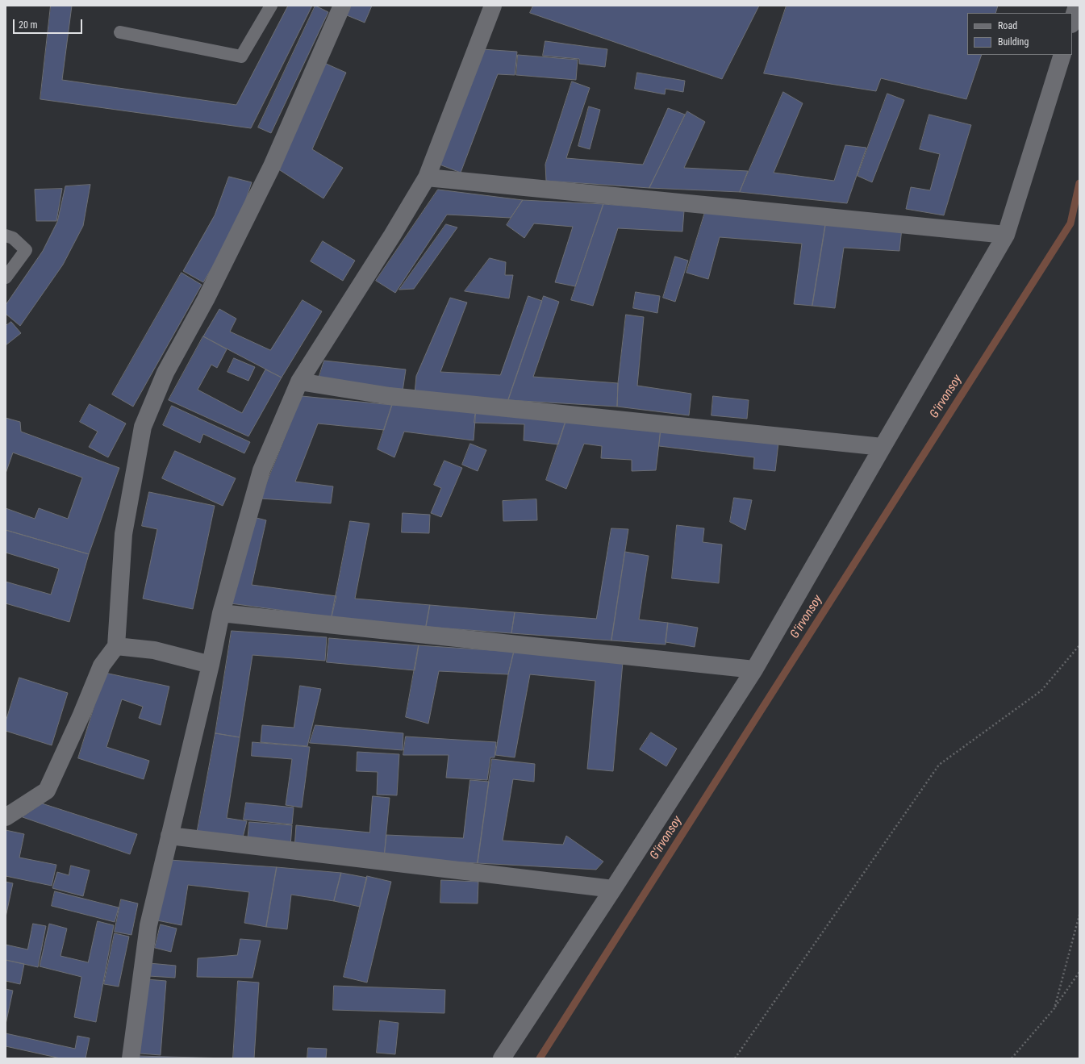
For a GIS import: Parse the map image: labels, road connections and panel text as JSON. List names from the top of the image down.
{
  "water": ["G‘irvonsoy"],
  "legend": ["Road", "Building"],
  "scale_bar": "20 m"
}
